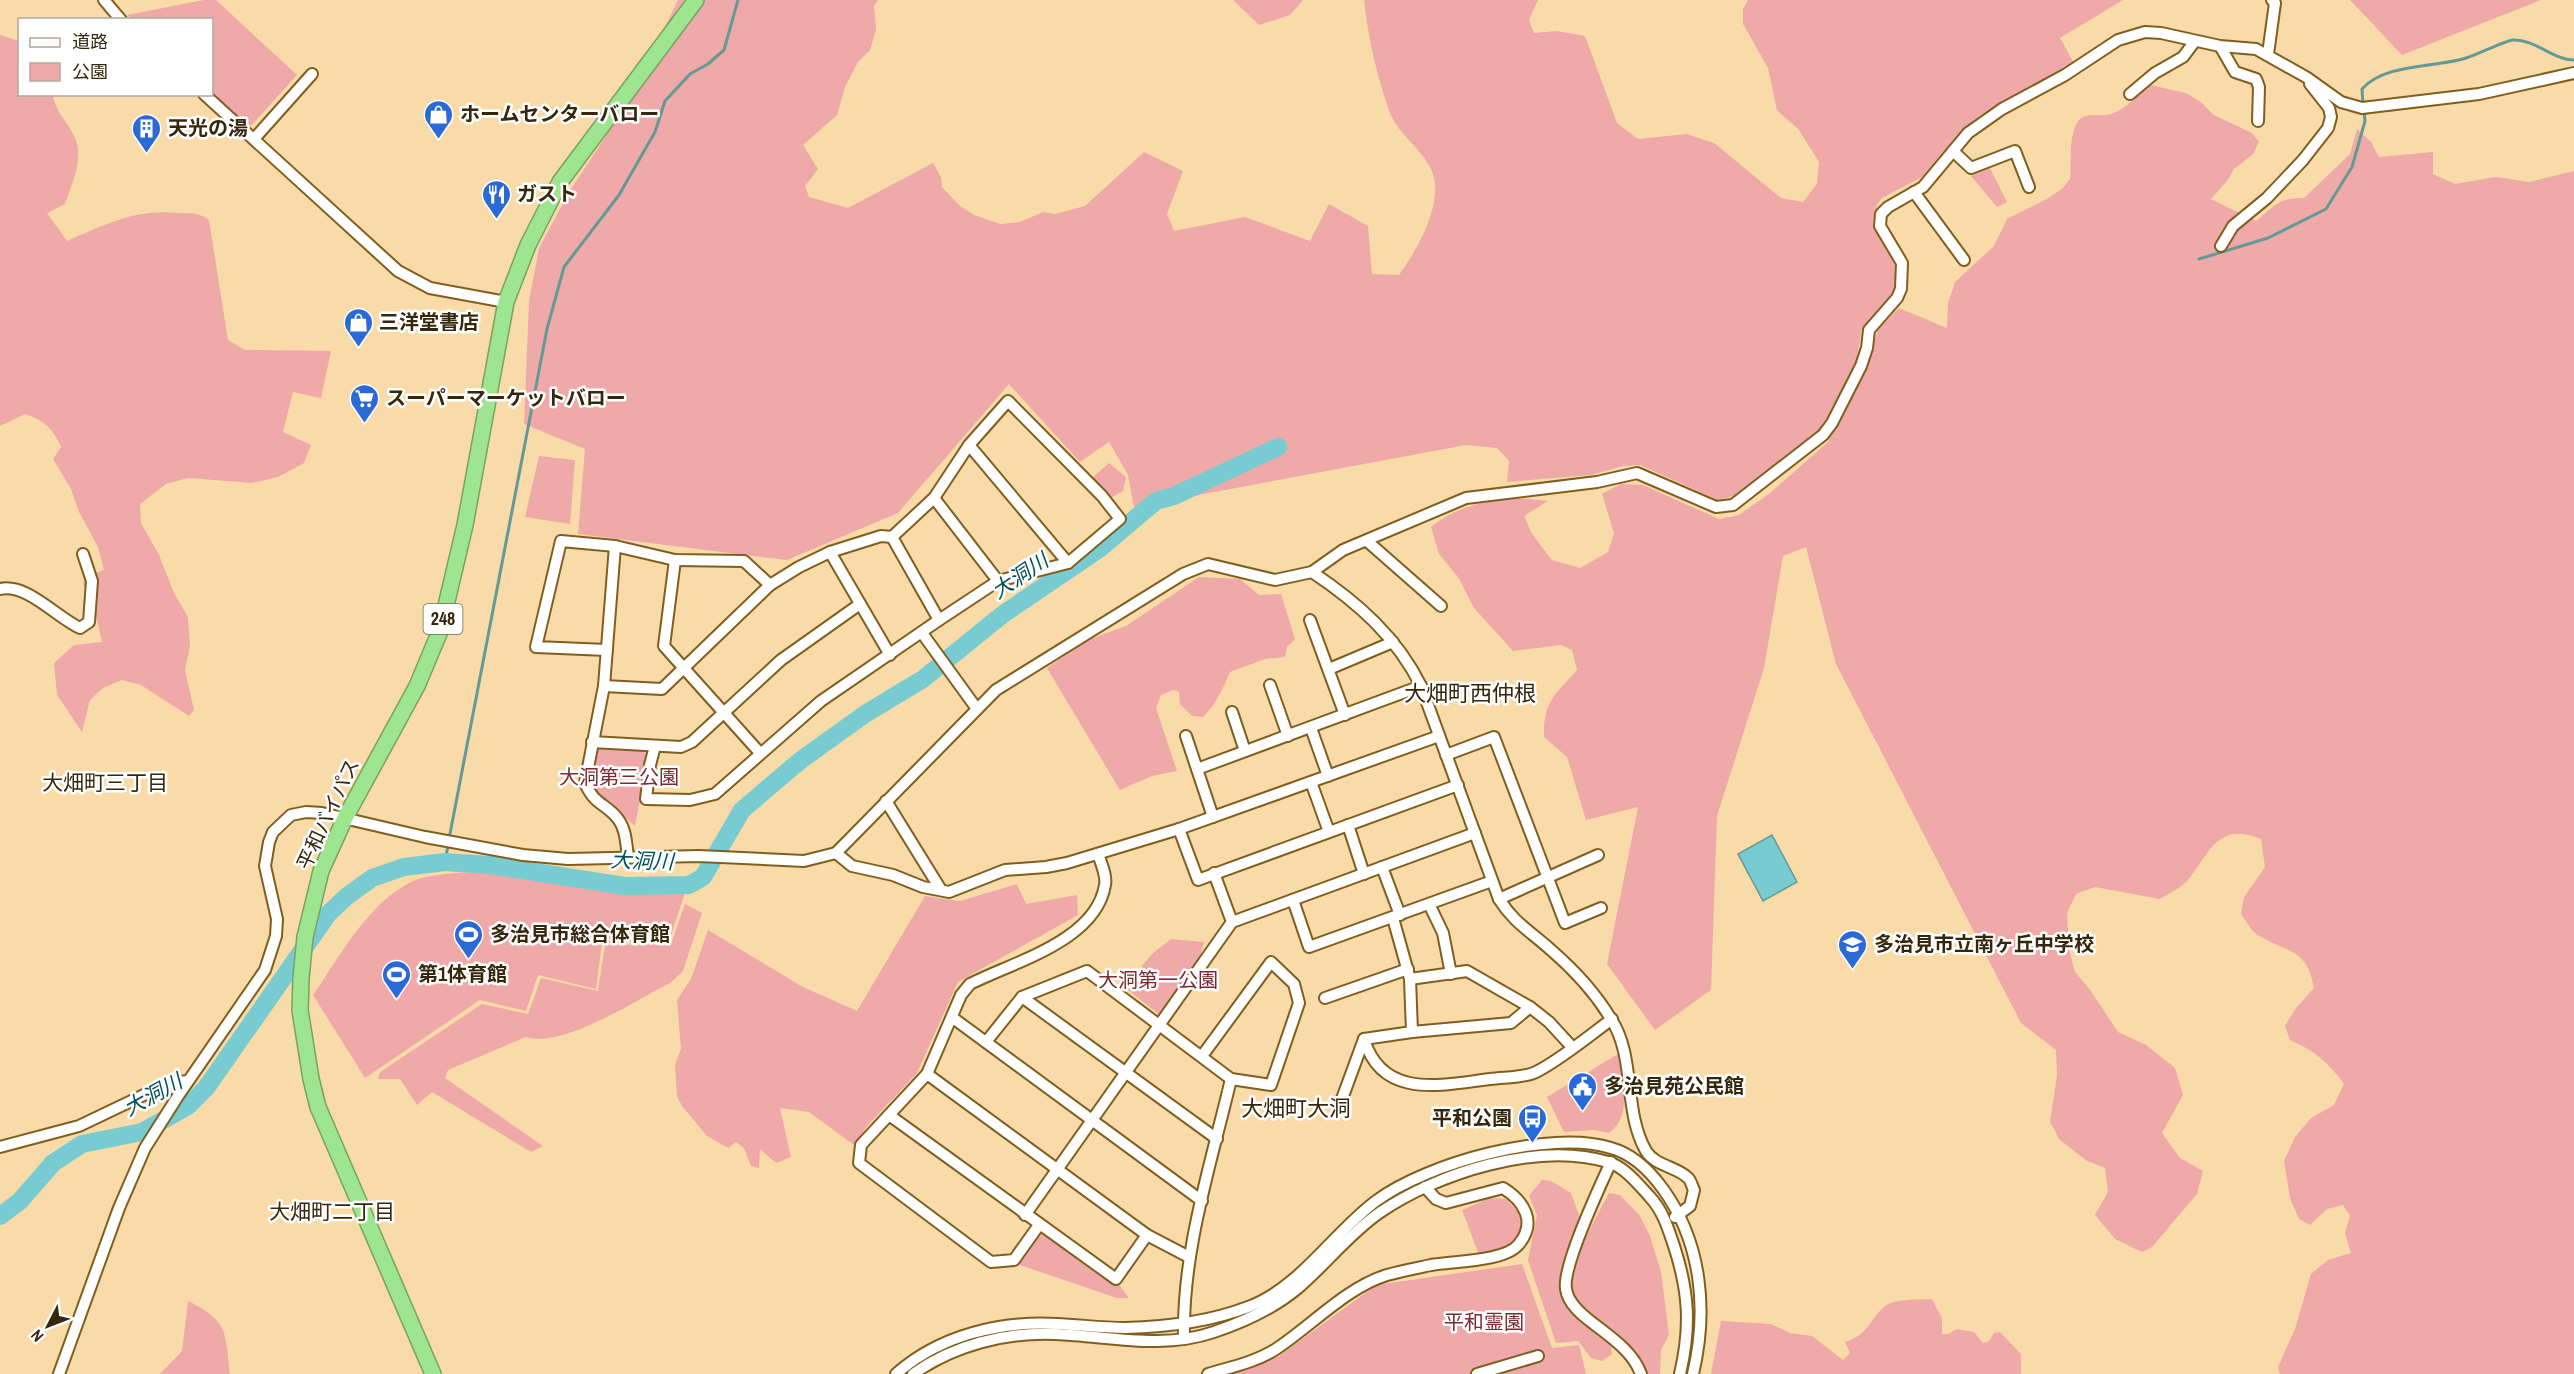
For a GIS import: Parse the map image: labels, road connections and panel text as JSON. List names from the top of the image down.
{
  "streets": {
    "highway": ["248", "平和バイパス"]
  },
  "crossings": [
    ["248", "平和バイパス"]
  ],
  "districts": [
    "大畑町西仲根",
    "大畑町三丁目",
    "大畑町大洞",
    "大畑町二丁目"
  ],
  "water": ["大洞川"],
  "parks": ["大洞第三公園", "大洞第一公園", "平和霊園"],
  "places": {
    "shop": ["ホームセンターバロー", "三洋堂書店"],
    "building": ["天光の湯"],
    "restaurant": ["ガスト"],
    "supermarket": ["スーパーマーケットバロー"],
    "sports": ["多治見市総合体育館", "第1体育館"],
    "school or university": ["多治見市立南ヶ丘中学校"],
    "public building": ["多治見苑公民館"],
    "bus stop": ["平和公園"]
  },
  "legend": ["道路", "公園"],
  "north": "bottom left"
}
